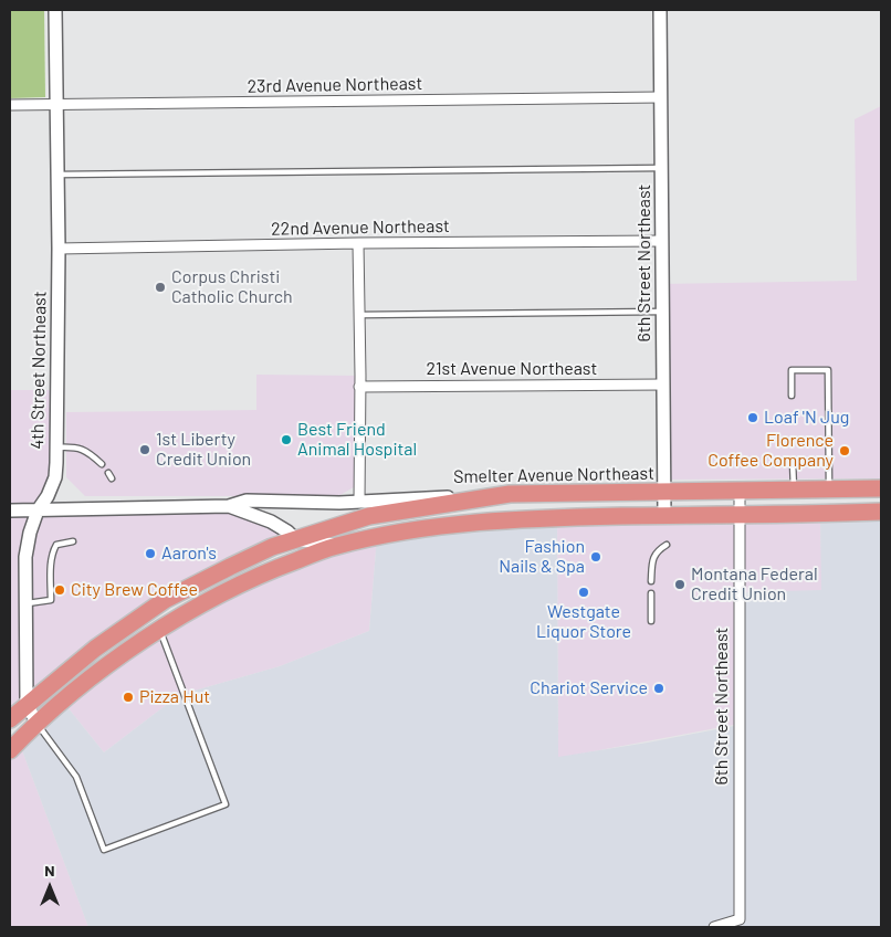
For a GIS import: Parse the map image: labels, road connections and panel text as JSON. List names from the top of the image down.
{
  "streets": {
    "highway": ["Smelter Avenue Northeast"],
    "street": [
      "23rd Avenue Northeast",
      "22nd Avenue Northeast",
      "6th Street Northeast",
      "21st Avenue Northeast",
      "4th Street Northeast"
    ]
  },
  "crossings": [
    ["23rd Avenue Northeast", "6th Street Northeast"],
    ["23rd Avenue Northeast", "4th Street Northeast"],
    ["22nd Avenue Northeast", "6th Street Northeast"],
    ["22nd Avenue Northeast", "4th Street Northeast"],
    ["6th Street Northeast", "21st Avenue Northeast"],
    ["6th Street Northeast", "Smelter Avenue Northeast"],
    ["4th Street Northeast", "Smelter Avenue Northeast"]
  ],
  "places": [
    "Corpus Christi Catholic Church",
    "Loaf 'N Jug",
    "Best Friend Animal Hospital",
    "1st Liberty Credit Union",
    "Florence Coffee Company",
    "Aaron's",
    "Fashion Nails & Spa",
    "Montana Federal Credit Union",
    "City Brew Coffee",
    "Westgate Liquor Store",
    "Chariot Service",
    "Pizza Hut"
  ],
  "north": "top"
}
